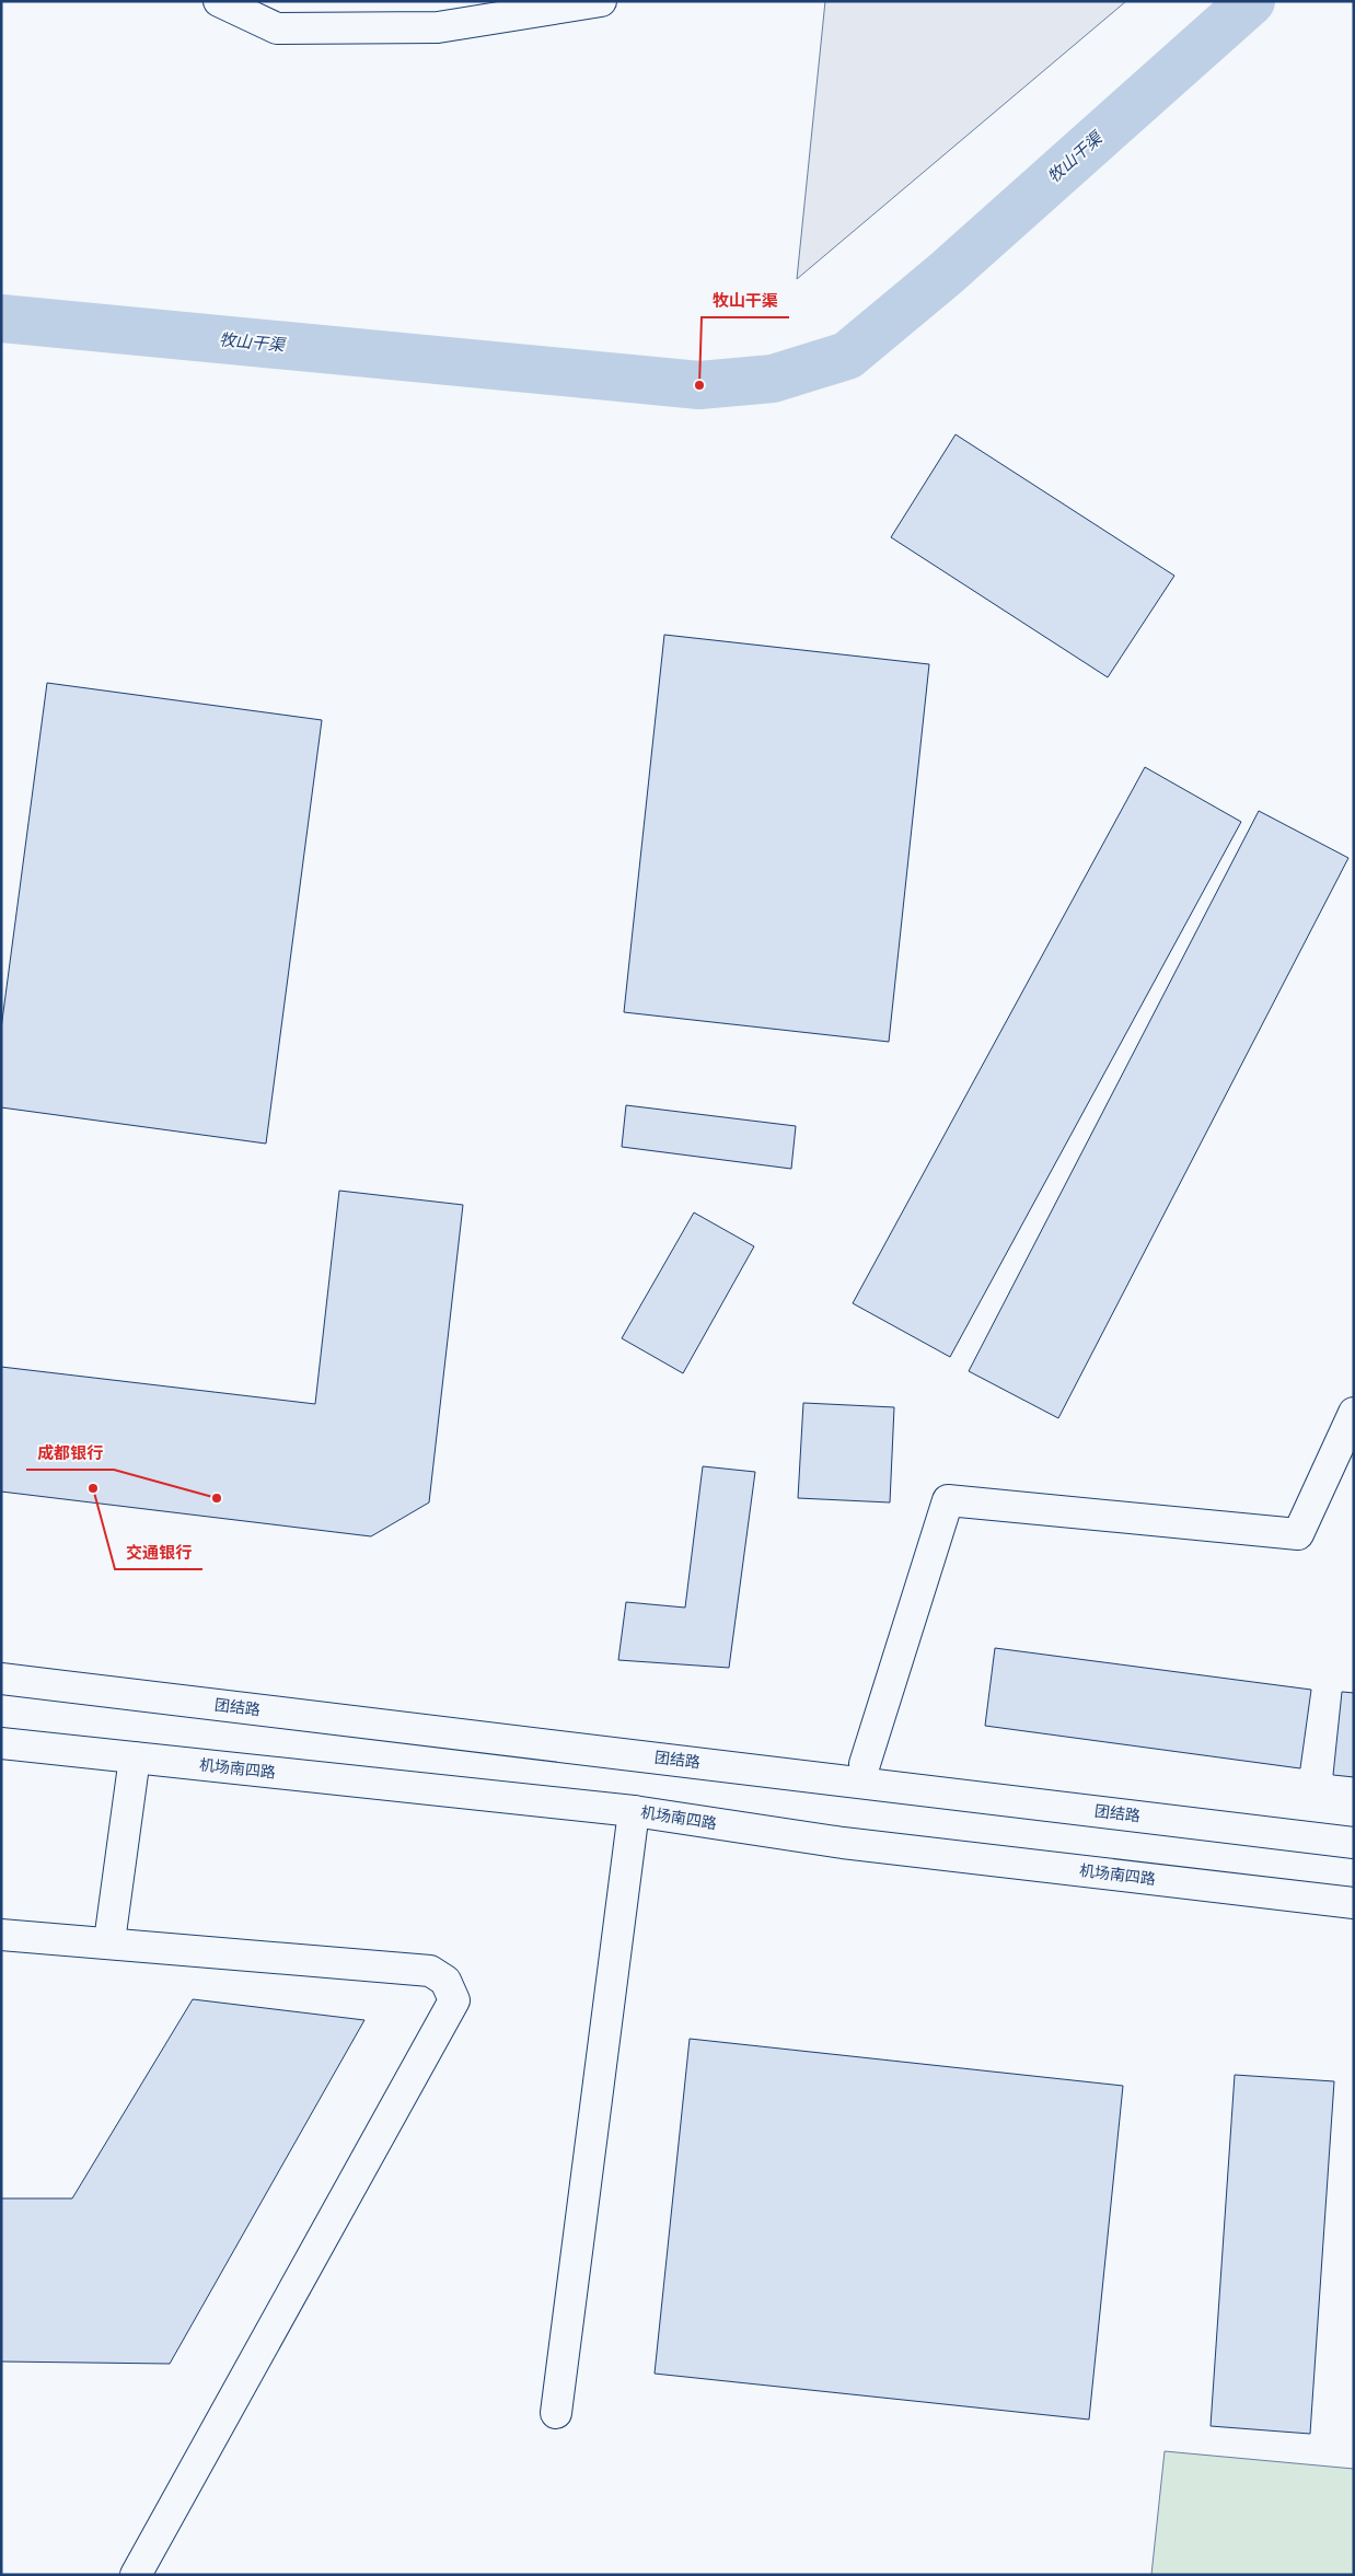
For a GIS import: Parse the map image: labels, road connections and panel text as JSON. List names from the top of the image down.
{
  "streets": {
    "main road": ["团结路", "机场南四路"]
  },
  "water": ["牧山干渠"],
  "places": ["牧山干渠", "交通银行", "成都银行"]
}
